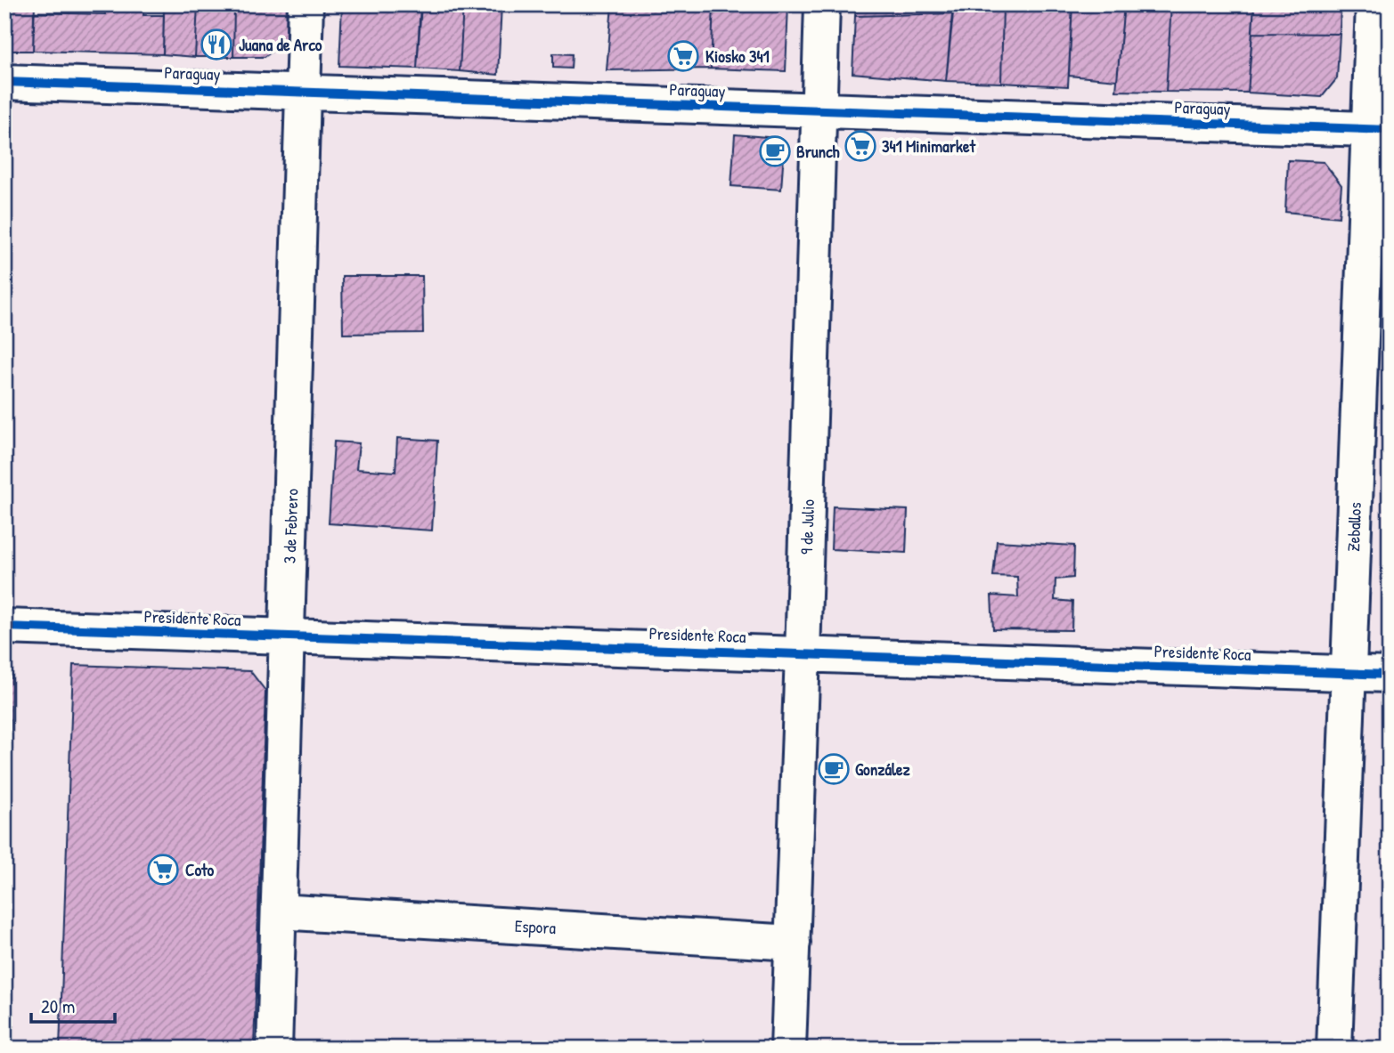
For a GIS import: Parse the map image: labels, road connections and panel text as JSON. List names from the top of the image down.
{
  "streets": {
    "street": [
      "Paraguay",
      "3 de Febrero",
      "9 de Julio",
      "Zeballos",
      "Presidente Roca",
      "Espora"
    ]
  },
  "crossings": [
    ["Paraguay", "3 de Febrero"],
    ["Paraguay", "9 de Julio"],
    ["Paraguay", "Zeballos"],
    ["3 de Febrero", "Presidente Roca"],
    ["3 de Febrero", "Espora"],
    ["9 de Julio", "Presidente Roca"],
    ["9 de Julio", "Espora"],
    ["Zeballos", "Presidente Roca"]
  ],
  "places": {
    "restaurant": ["Juana de Arco"],
    "supermarket": ["Kiosko 341", "341 Minimarket", "Coto"],
    "cafe": ["Brunch", "González"]
  },
  "scale_bar": "20 m"
}
